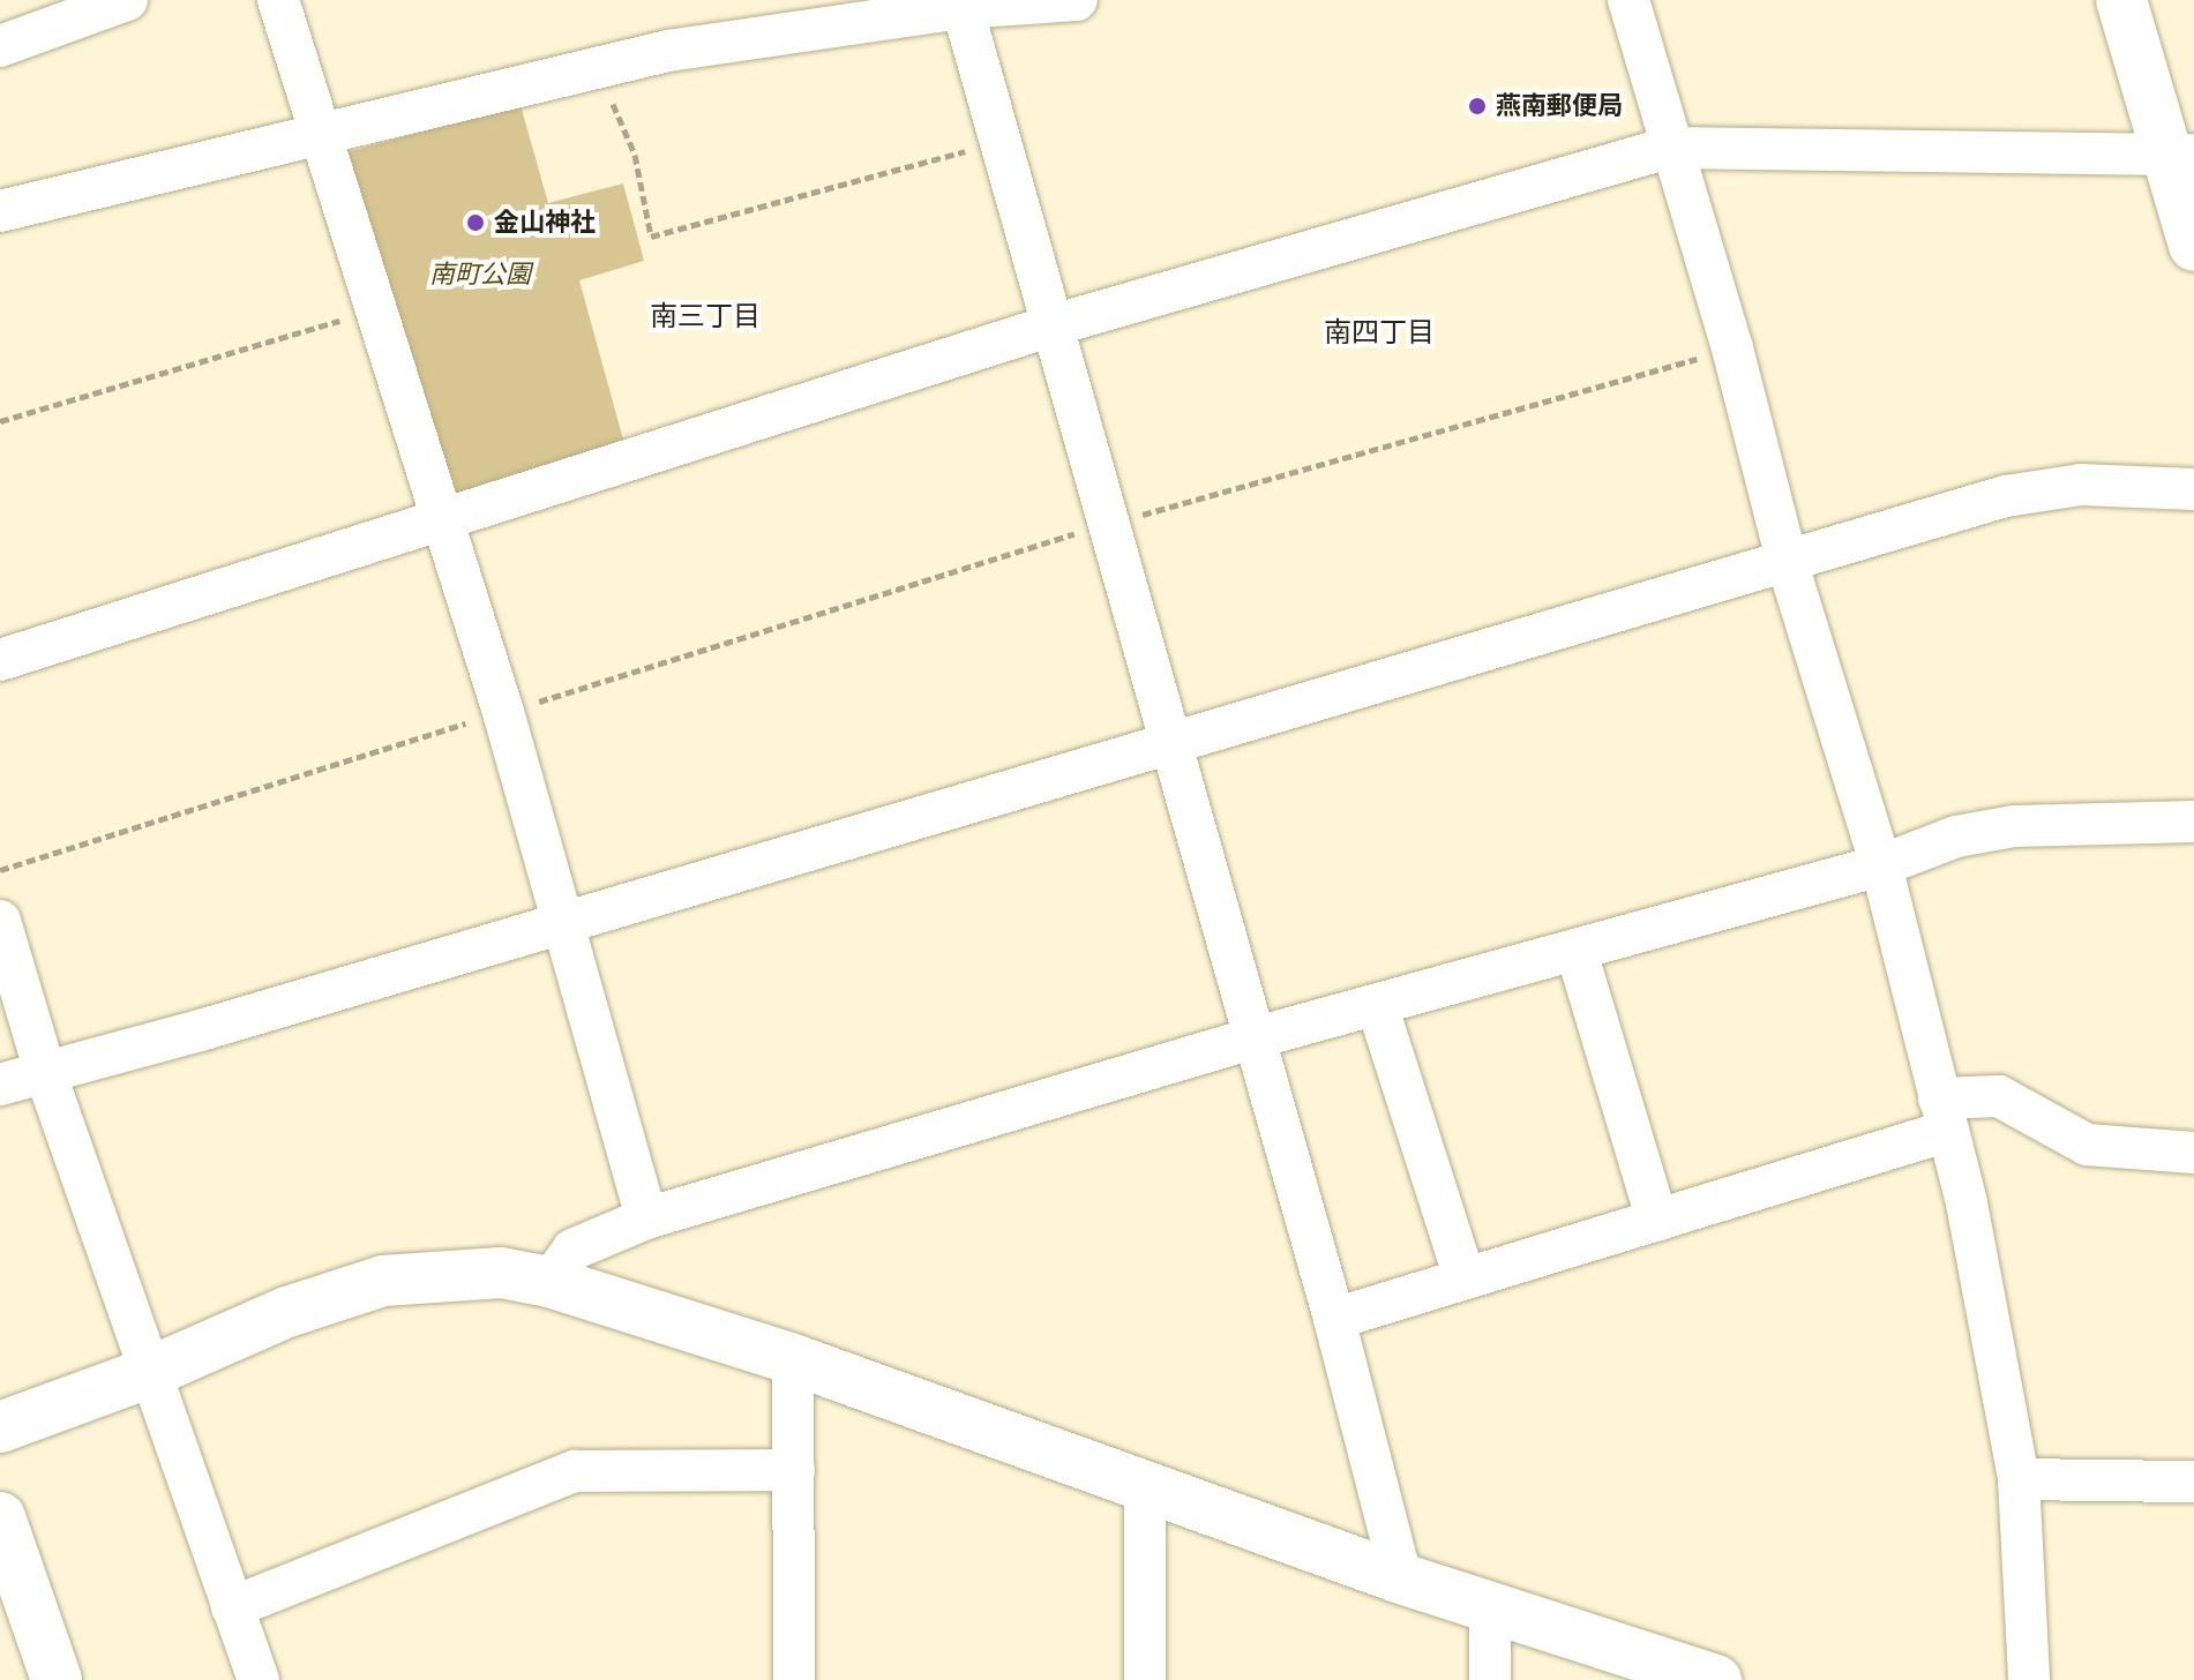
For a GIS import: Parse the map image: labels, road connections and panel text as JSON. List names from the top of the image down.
{
  "districts": ["南三丁目", "南四丁目"],
  "parks": ["南町公園"],
  "places": ["燕南郵便局", "金山神社"]
}
